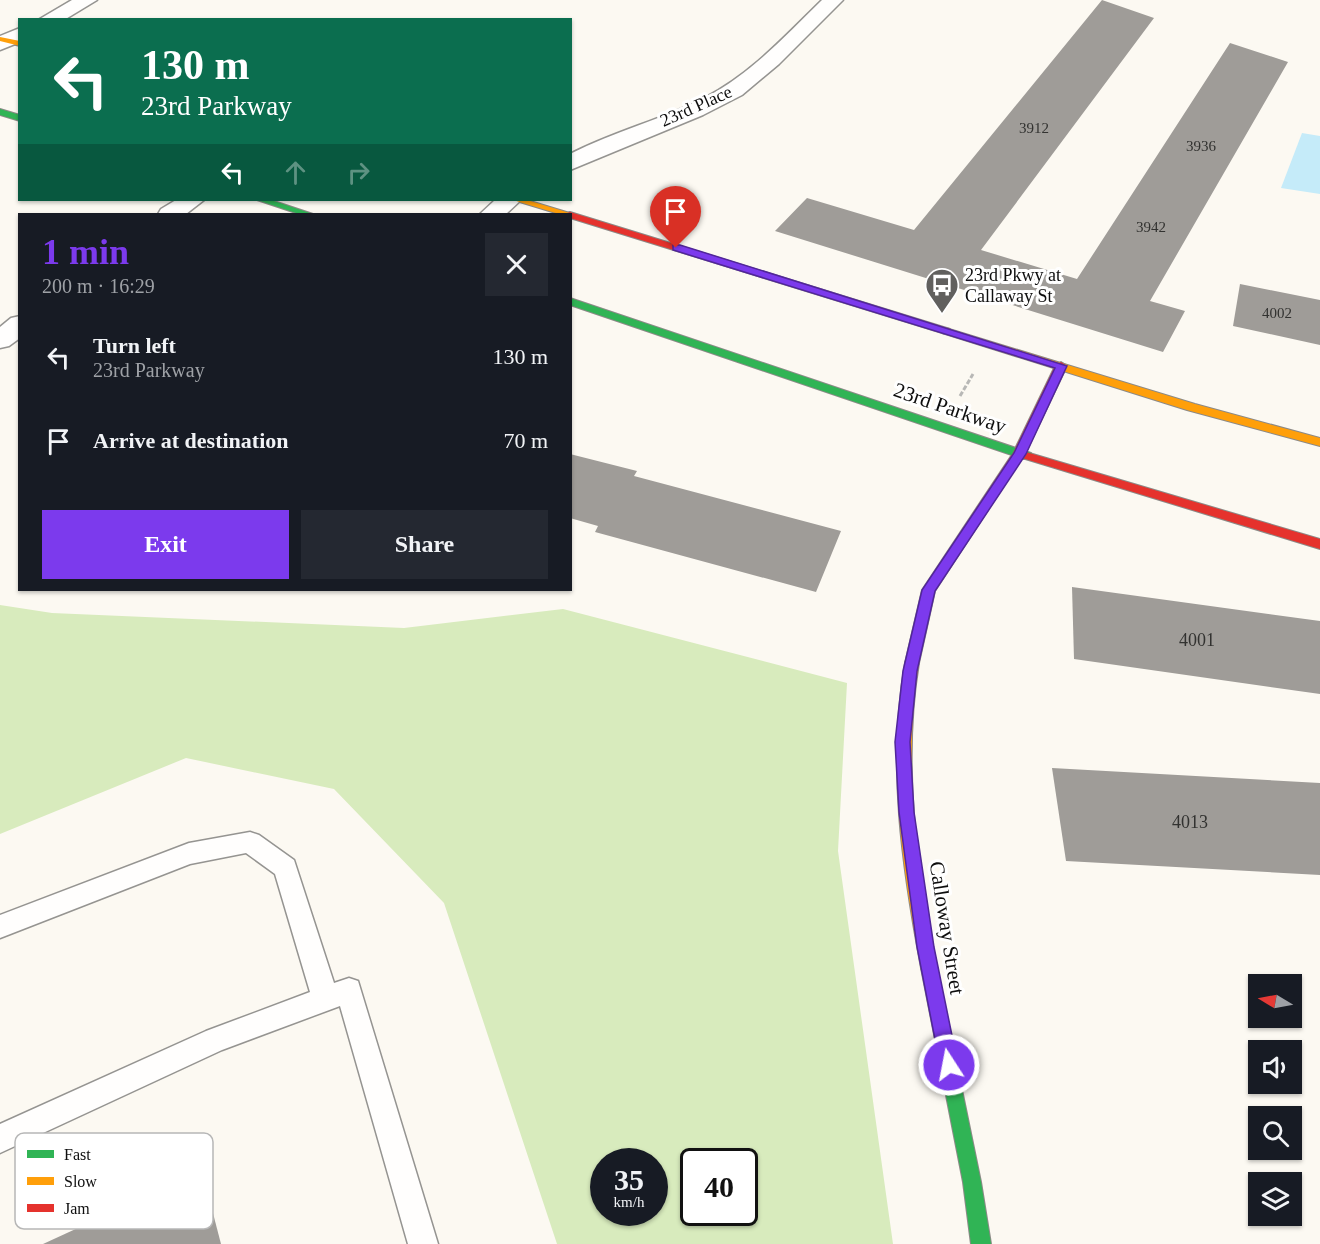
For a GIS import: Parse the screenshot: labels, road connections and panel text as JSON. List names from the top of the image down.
{
  "streets": {
    "street": ["23rd Place", "23rd Parkway", "Calloway Street"]
  },
  "crossings": [
    ["23rd Parkway", "Calloway Street"]
  ],
  "places": {
    "bus stop": ["23rd Pkwy at Callaway St"]
  },
  "house_numbers": [
    "3912",
    "3936",
    "3942",
    "4002",
    "4001",
    "4013"
  ],
  "legend": ["Fast", "Slow", "Jam"],
  "north": "left",
  "page": {
    "turn": ["130 m", "23rd Parkway"],
    "heading": ["1 min", "200 m · 16:29"],
    "list": [
      {
        "name": "Turn left",
        "note": "23rd Parkway",
        "value": "130 m"
      },
      {
        "name": "Arrive at destination",
        "value": "70 m"
      }
    ],
    "buttons": ["Exit", "Share"],
    "speed": "35 km/h",
    "limit": "40"
  }
}
